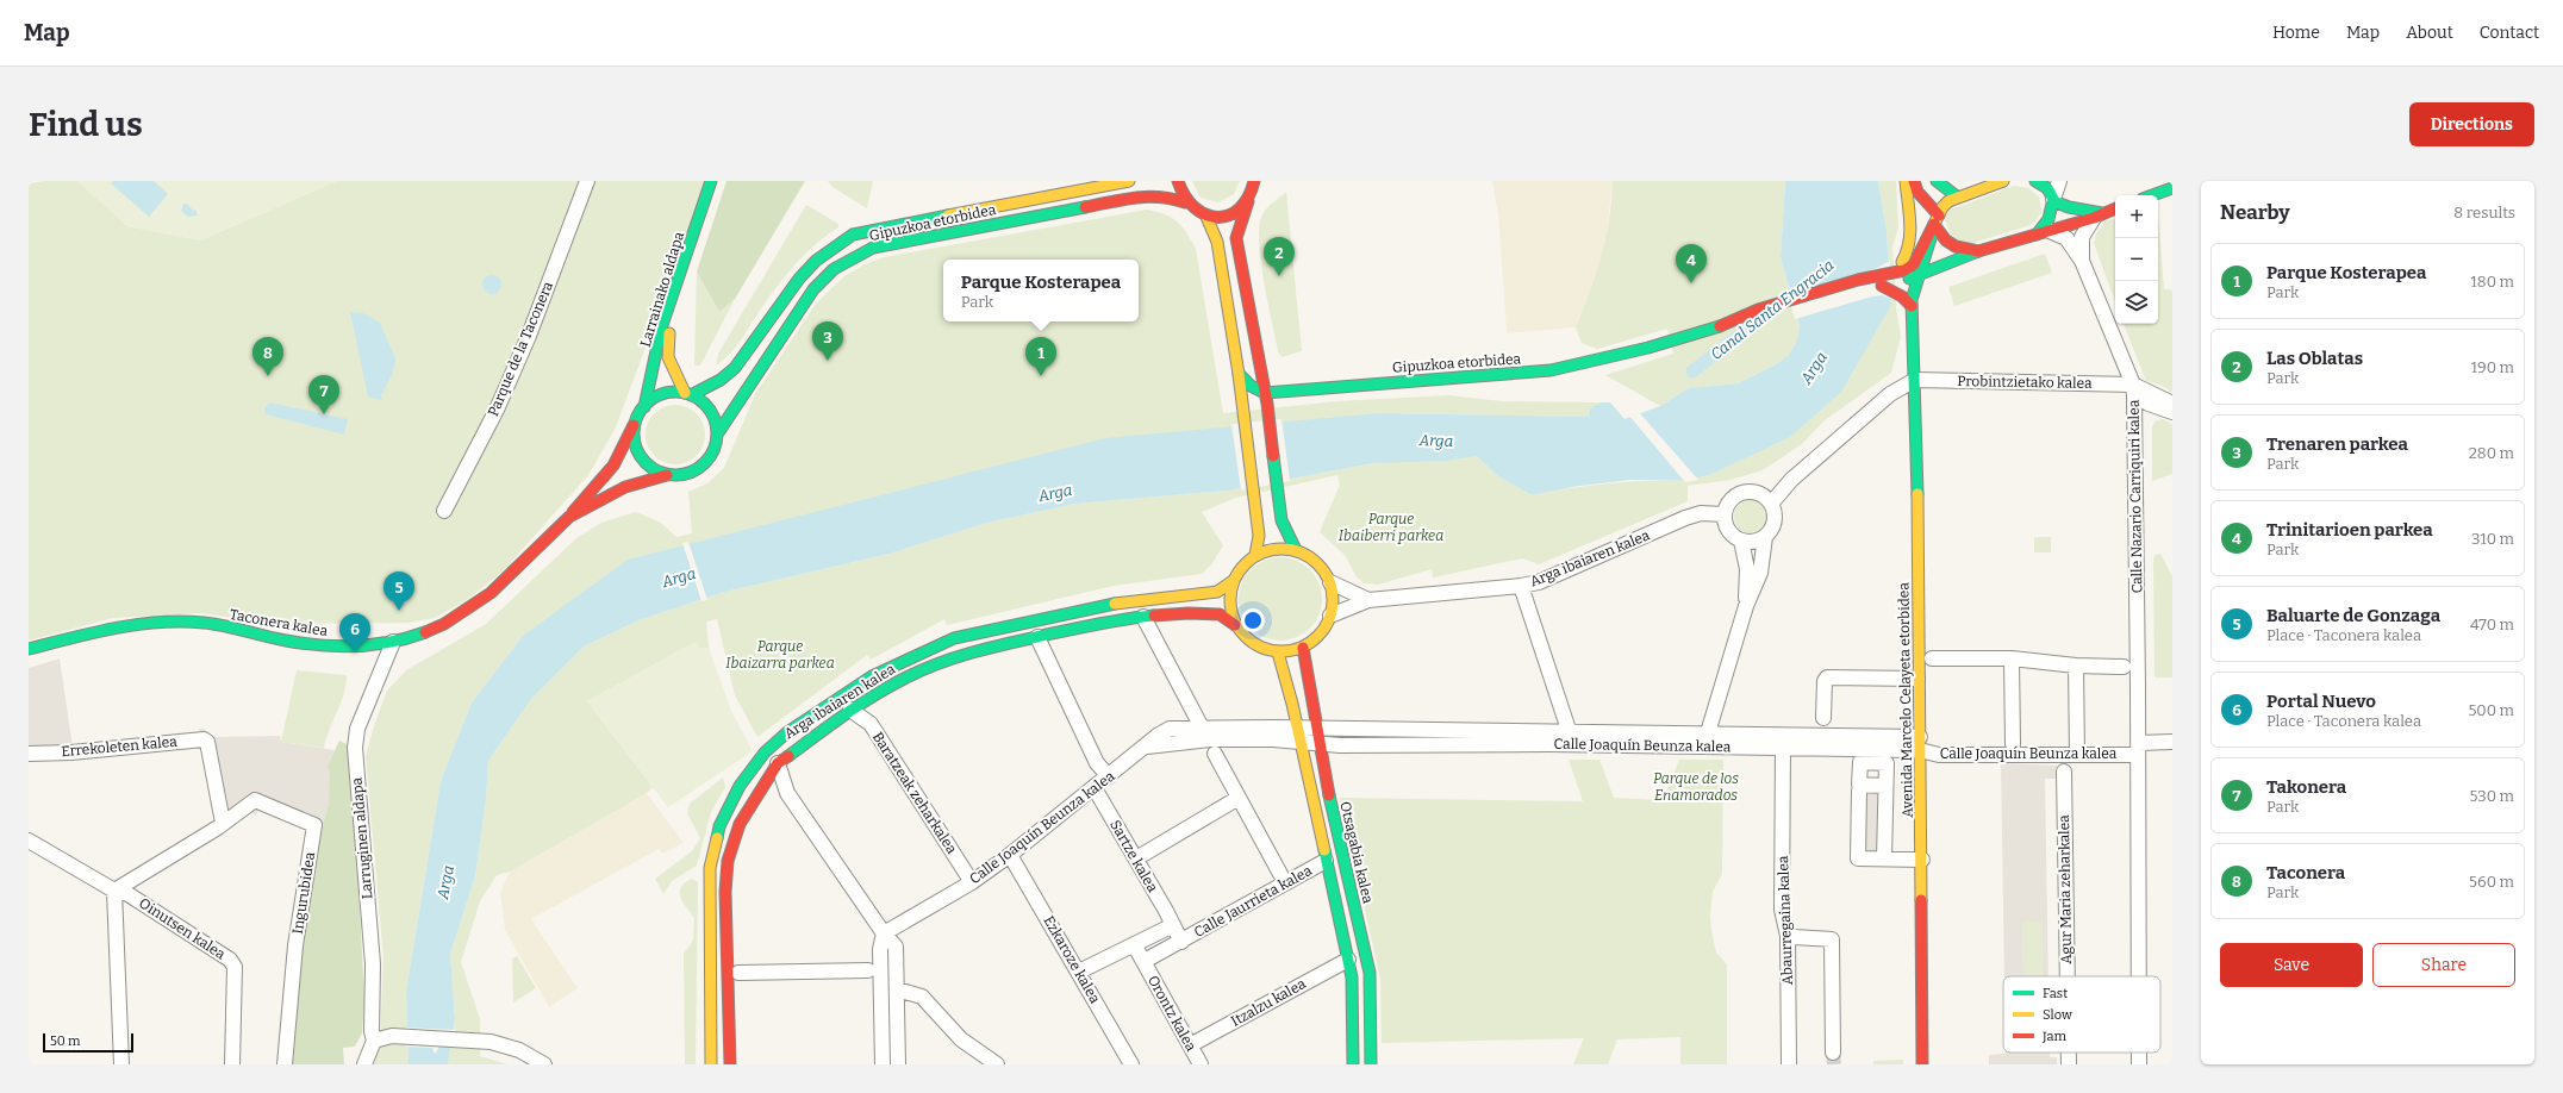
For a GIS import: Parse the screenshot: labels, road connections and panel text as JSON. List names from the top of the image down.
{
  "streets": {
    "street": [
      "Gipuzkoa etorbidea",
      "Larrainako aldapa",
      "Parque de la Taconera",
      "Probintzietako kalea",
      "Calle Nazario Carriquiri kalea",
      "Arga ibaiaren kalea",
      "Taconera kalea",
      "Avenida Marcelo Celayeta etorbidea",
      "Calle Joaquín Beunza kalea",
      "Errekoleten kalea",
      "Baratzeak zeharkalea",
      "Larruginen aldapa",
      "Otsagabia kalea",
      "Sartze kalea",
      "Agur Maria zeharkalea",
      "Ingurubidea",
      "Calle Jaurrieta kalea",
      "Abaurregaina kalea",
      "Oinutsen kalea",
      "Ezkaroze kalea",
      "Itzalzu kalea",
      "Orontz kalea"
    ]
  },
  "crossings": [
    ["Gipuzkoa etorbidea", "Larrainako aldapa"],
    ["Gipuzkoa etorbidea", "Taconera kalea"],
    ["Gipuzkoa etorbidea", "Avenida Marcelo Celayeta etorbidea"],
    ["Larrainako aldapa", "Taconera kalea"],
    ["Probintzietako kalea", "Calle Nazario Carriquiri kalea"],
    ["Probintzietako kalea", "Avenida Marcelo Celayeta etorbidea"],
    ["Calle Nazario Carriquiri kalea", "Calle Joaquín Beunza kalea"],
    ["Arga ibaiaren kalea", "Baratzeak zeharkalea"],
    ["Arga ibaiaren kalea", "Otsagabia kalea"],
    ["Taconera kalea", "Larruginen aldapa"],
    ["Avenida Marcelo Celayeta etorbidea", "Calle Joaquín Beunza kalea"],
    ["Calle Joaquín Beunza kalea", "Baratzeak zeharkalea"],
    ["Calle Joaquín Beunza kalea", "Otsagabia kalea"],
    ["Calle Joaquín Beunza kalea", "Sartze kalea"],
    ["Calle Joaquín Beunza kalea", "Abaurregaina kalea"],
    ["Calle Joaquín Beunza kalea", "Ezkaroze kalea"],
    ["Errekoleten kalea", "Ingurubidea"],
    ["Sartze kalea", "Calle Jaurrieta kalea"],
    ["Calle Jaurrieta kalea", "Ezkaroze kalea"],
    ["Calle Jaurrieta kalea", "Orontz kalea"],
    ["Itzalzu kalea", "Orontz kalea"]
  ],
  "water": ["Canal Santa Engracia", "Arga"],
  "parks": ["Parque Ibaiberri parkea", "Parque Ibaizarra parkea", "Parque de los Enamorados"],
  "legend": ["Fast", "Slow", "Jam"],
  "scale_bar": "50 m",
  "page": {
    "header": "Map",
    "nav": [
      "Home",
      "Map",
      "About",
      "Contact"
    ],
    "buttons": [
      "Directions",
      ["Save", "Share"]
    ],
    "title": "Find us",
    "heading": ["Nearby", "8 results"],
    "map_buttons": ["+", "−"],
    "pins": [
      "2",
      "4",
      "3",
      "1",
      "8",
      "7",
      "5",
      "6"
    ],
    "list": [
      {
        "mark": "1",
        "name": "Parque Kosterapea",
        "note": "Park",
        "value": "180 m"
      },
      {
        "mark": "2",
        "name": "Las Oblatas",
        "note": "Park",
        "value": "190 m"
      },
      {
        "mark": "3",
        "name": "Trenaren parkea",
        "note": "Park",
        "value": "280 m"
      },
      {
        "mark": "4",
        "name": "Trinitarioen parkea",
        "note": "Park",
        "value": "310 m"
      },
      {
        "mark": "5",
        "name": "Baluarte de Gonzaga",
        "note": "Place · Taconera kalea",
        "value": "470 m"
      },
      {
        "mark": "6",
        "name": "Portal Nuevo",
        "note": "Place · Taconera kalea",
        "value": "500 m"
      },
      {
        "mark": "7",
        "name": "Takonera",
        "note": "Park",
        "value": "530 m"
      },
      {
        "mark": "8",
        "name": "Taconera",
        "note": "Park",
        "value": "560 m"
      }
    ],
    "popup": ["Parque Kosterapea", "Park"],
    "scale": "50 m"
  }
}
